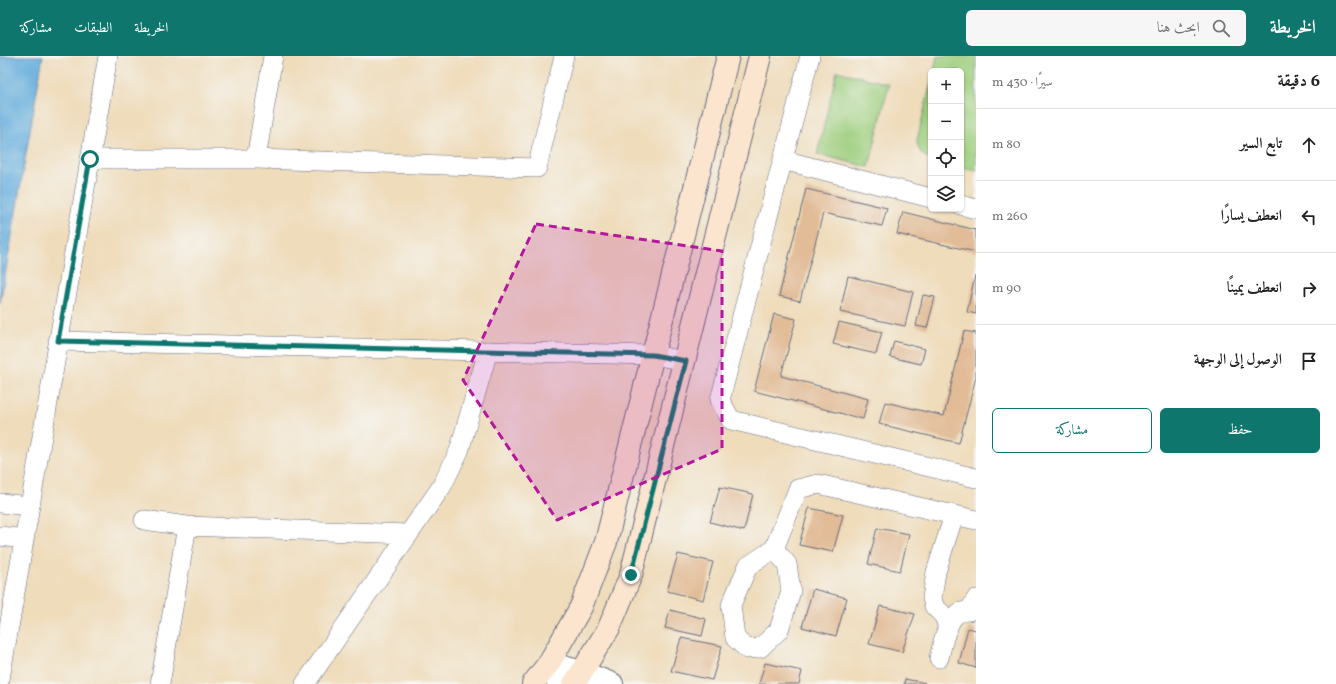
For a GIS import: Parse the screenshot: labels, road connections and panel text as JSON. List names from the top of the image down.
{
  "page": {
    "header": "الخريطة",
    "search": "ابحث هنا",
    "nav": ["الخريطة", "الطبقات", "مشاركة"],
    "heading": ["6 دقيقة", "سيرًا · 430 m"],
    "map_buttons": ["+", "−"],
    "list": [
      ["تابع السير", "80 m"],
      ["انعطف يسارًا", "260 m"],
      ["انعطف يمينًا", "90 m"],
      "الوصول إلى الوجهة"
    ],
    "buttons": ["حفظ", "مشاركة"]
  }
}
